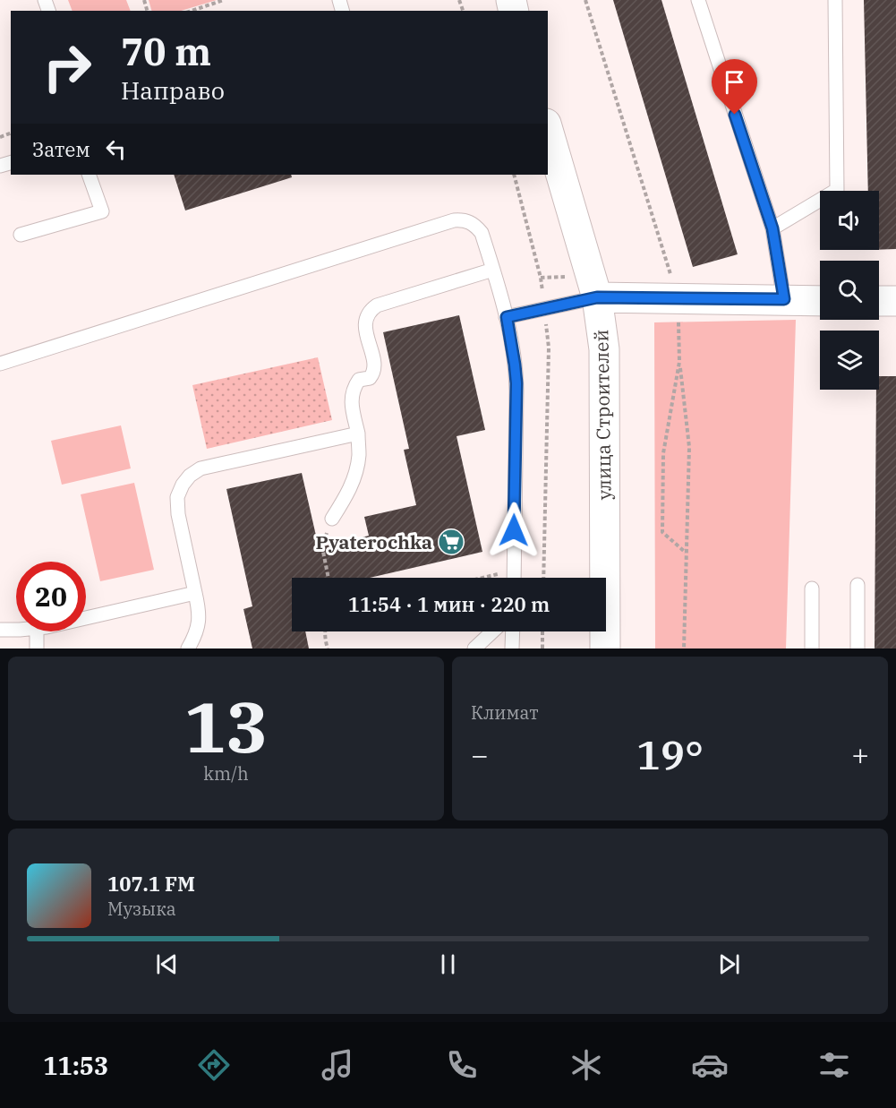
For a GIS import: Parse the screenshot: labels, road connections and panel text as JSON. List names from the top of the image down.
{
  "streets": {
    "street": ["улица Строителей"]
  },
  "places": {
    "supermarket": ["Pyaterochka"]
  },
  "page": {
    "turn": ["70 m", "Направо"],
    "then": "Затем",
    "limit": "20",
    "trip": "11:54 · 1 мин · 220 m",
    "tile": [
      ["13", "km/h"],
      "Климат"
    ],
    "heat": ["−", "19°", "+"],
    "song": ["107.1 FM", "Музыка"],
    "tabs": "11:53"
  }
}
